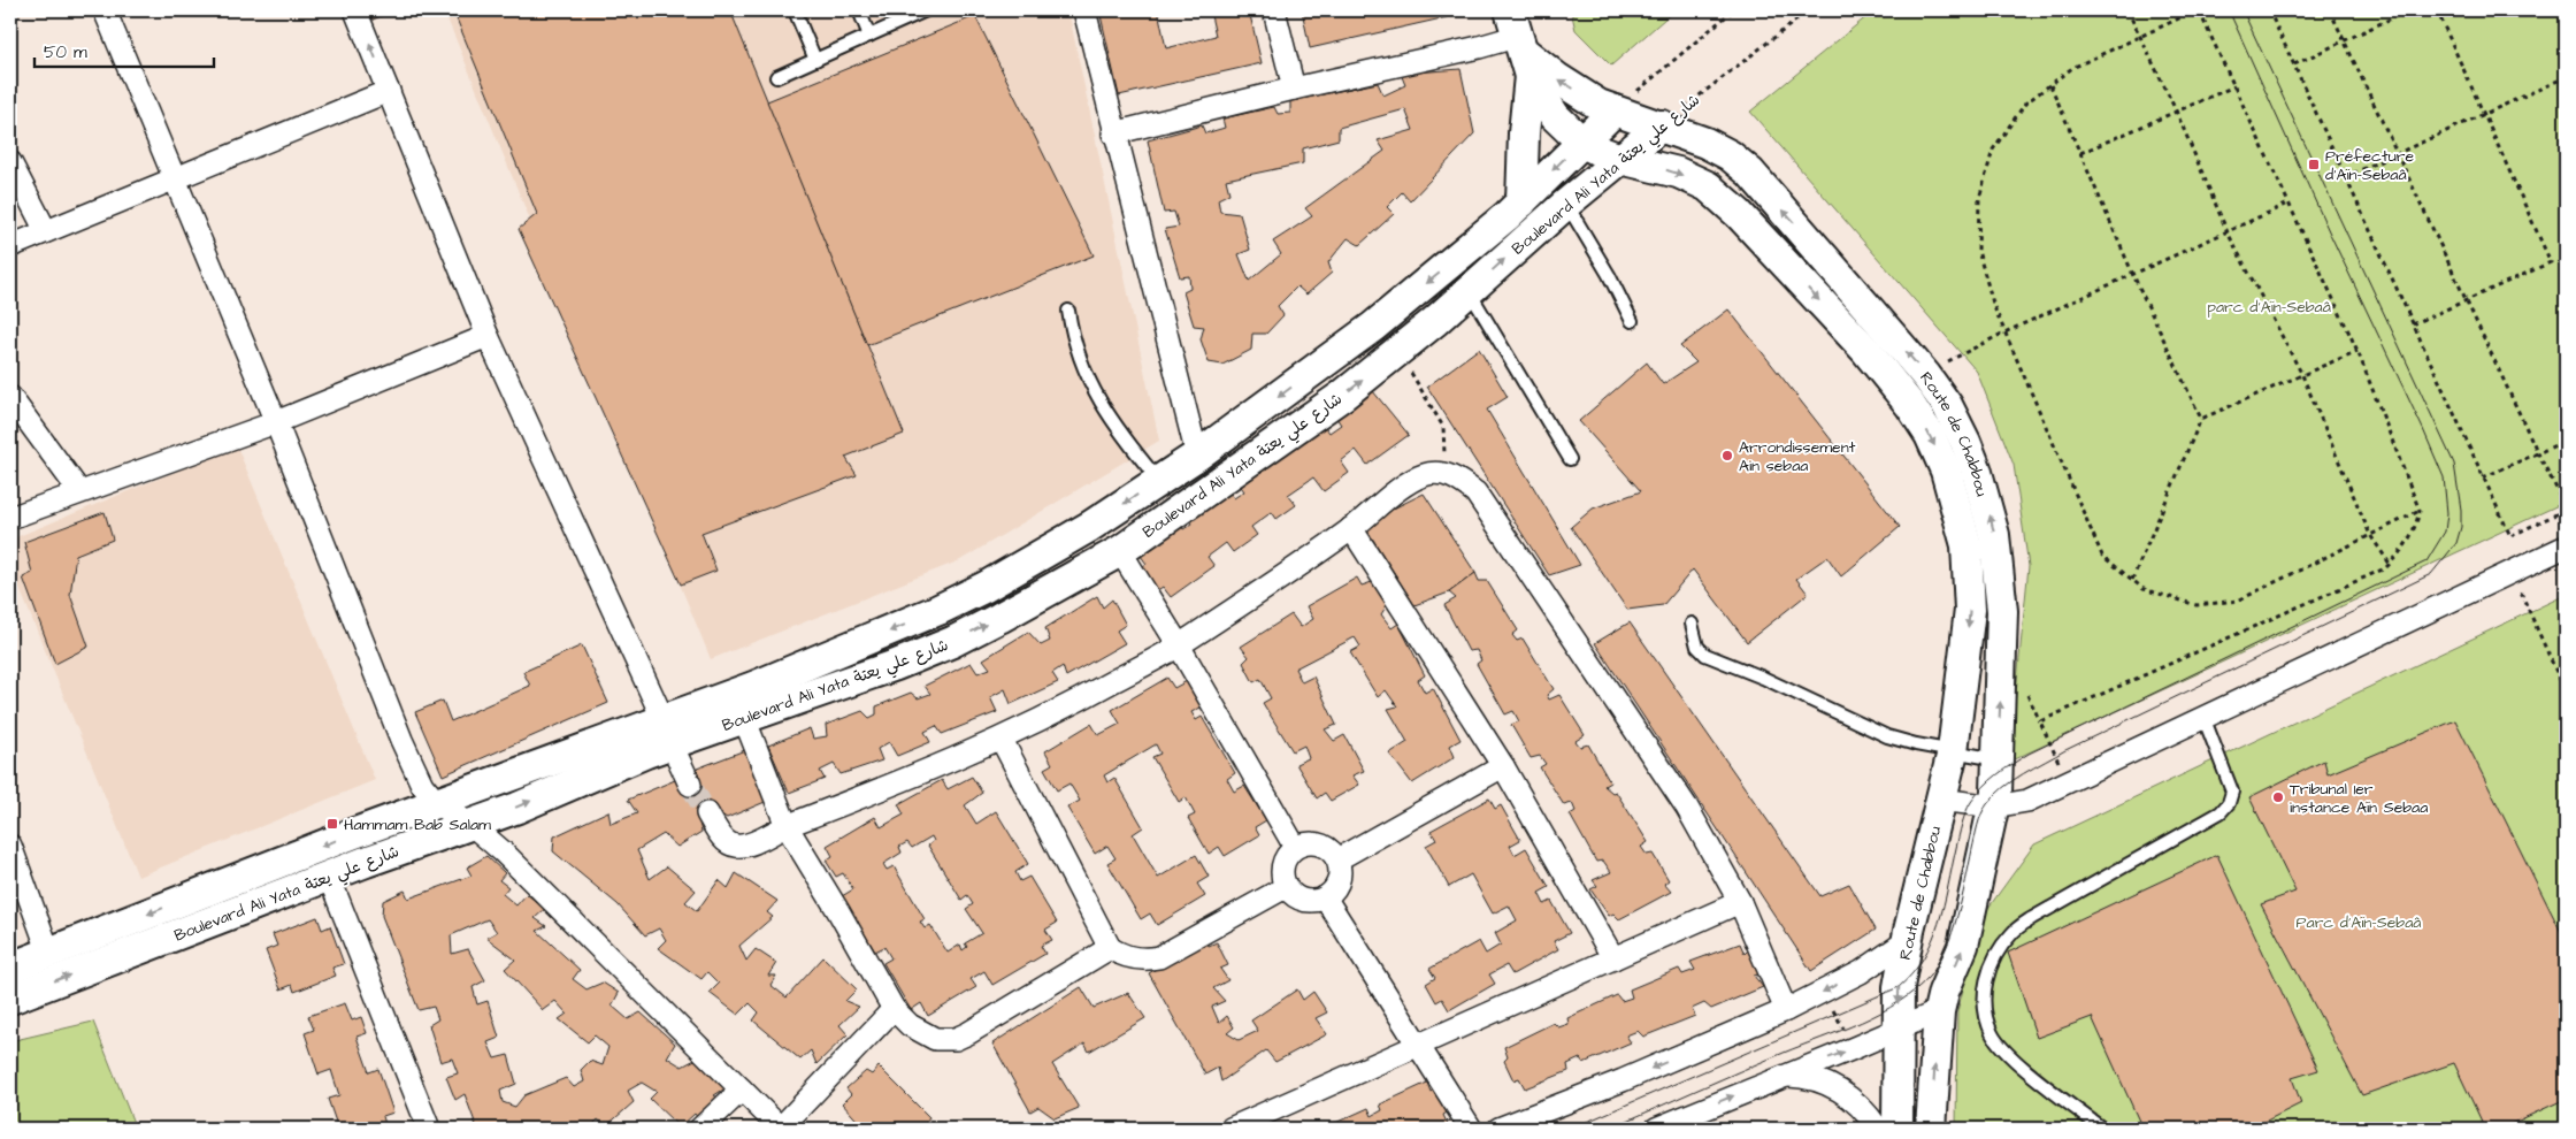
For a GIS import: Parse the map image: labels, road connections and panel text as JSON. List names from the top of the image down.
{
  "streets": {
    "street": ["Boulevard Ali Yata شارع علي يعتة", "Route de Chabbou"]
  },
  "crossings": [
    ["Boulevard Ali Yata شارع علي يعتة", "Route de Chabbou"]
  ],
  "parks": ["parc d'Aïn-Sebaâ", "Parc d'Aïn-Sebaâ"],
  "places": {
    "transit": ["Préfecture d'Aïn-Sebaâ", "Hammam Bab Salam"],
    "other": ["Arrondissement Ain sebaa", "Tribunal 1er instance Aïn Sebaa"]
  },
  "scale_bar": "50 m"
}
